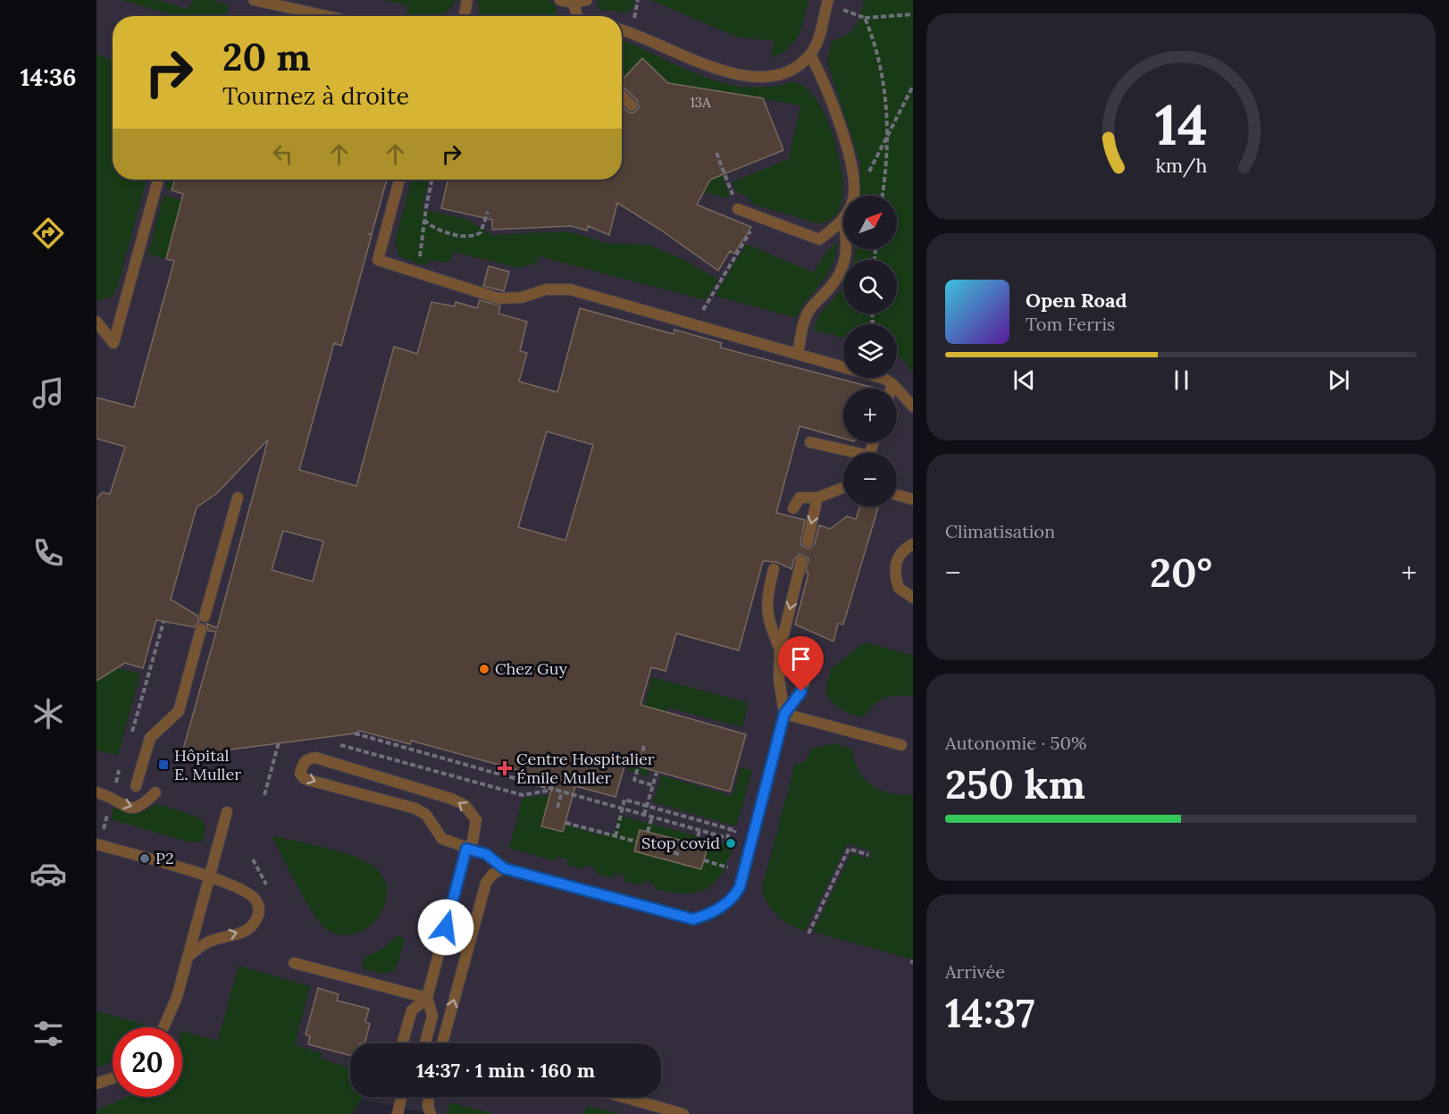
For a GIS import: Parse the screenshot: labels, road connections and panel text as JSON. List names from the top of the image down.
{
  "places": {
    "other": ["Chez Guy", "Stop covid", "P2"],
    "transit": ["Hôpital E. Muller"],
    "health": ["Centre Hospitalier Émile Muller"]
  },
  "house_numbers": ["13A"],
  "north": "top right",
  "page": {
    "tabs": "14:36",
    "turn": ["20 m", "Tournez à droite"],
    "map_buttons": ["+", "−"],
    "song": ["Open Road", "Tom Ferris"],
    "tile": [
      "Climatisation",
      ["Autonomie · 50%", "250 km"],
      ["Arrivée", "14:37"]
    ],
    "heat": ["−", "20°", "+"],
    "limit": "20",
    "trip": "14:37 · 1 min · 160 m",
    "gauge": ["14", "km/h"]
  }
}
